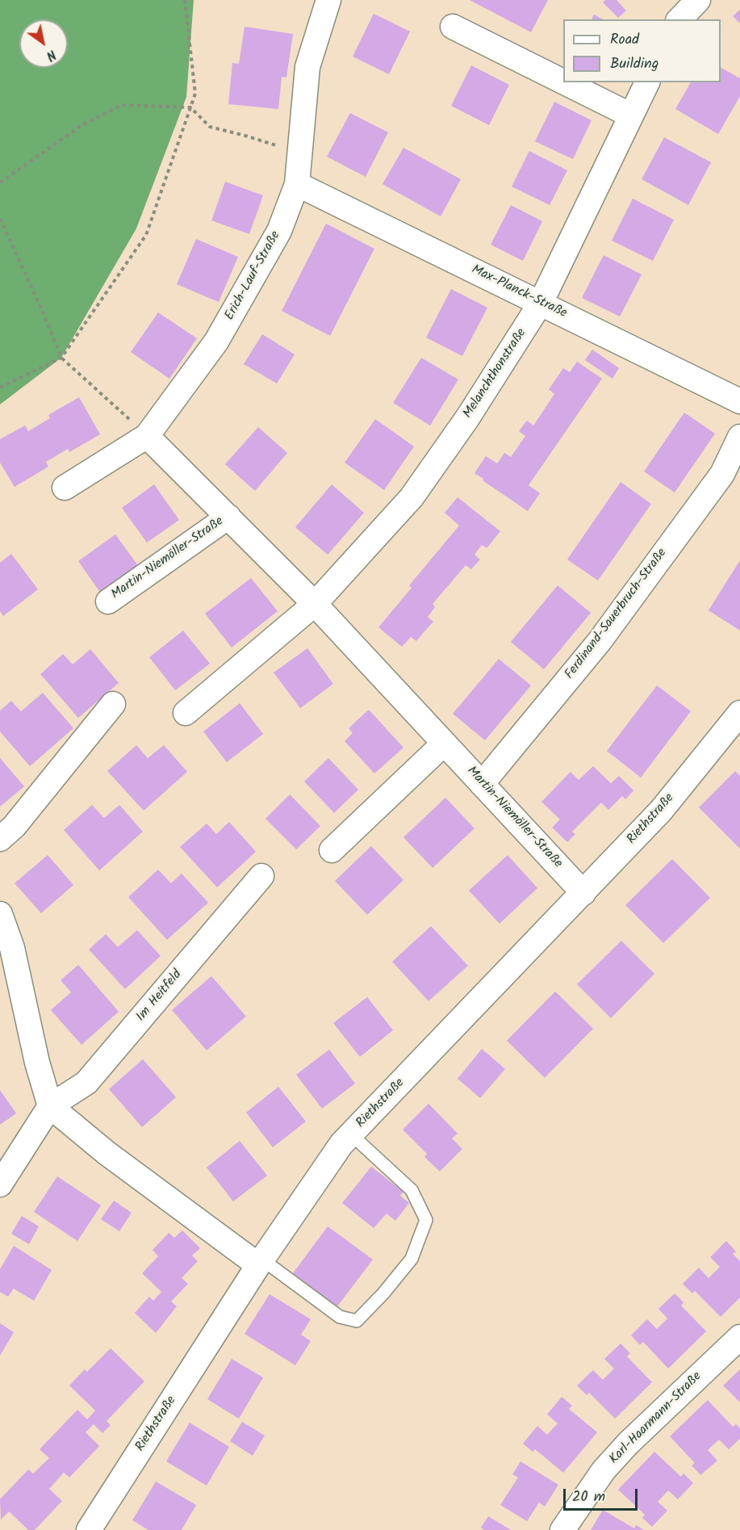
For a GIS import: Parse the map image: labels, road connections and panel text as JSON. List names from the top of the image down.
{
  "streets": {
    "street": [
      "Erich-Lauf-Straße",
      "Max-Planck-Straße",
      "Melanchthonstraße",
      "Martin-Niemöller-Straße",
      "Ferdinand-Sauerbruch-Straße",
      "Riethstraße",
      "Im Heitfeld",
      "Karl-Haarmann-Straße"
    ]
  },
  "crossings": [
    ["Erich-Lauf-Straße", "Max-Planck-Straße"],
    ["Erich-Lauf-Straße", "Martin-Niemöller-Straße"],
    ["Max-Planck-Straße", "Melanchthonstraße"],
    ["Melanchthonstraße", "Martin-Niemöller-Straße"],
    ["Martin-Niemöller-Straße", "Ferdinand-Sauerbruch-Straße"],
    ["Martin-Niemöller-Straße", "Riethstraße"]
  ],
  "legend": ["Road", "Building"],
  "scale_bar": "20 m",
  "north": "bottom right"
}
